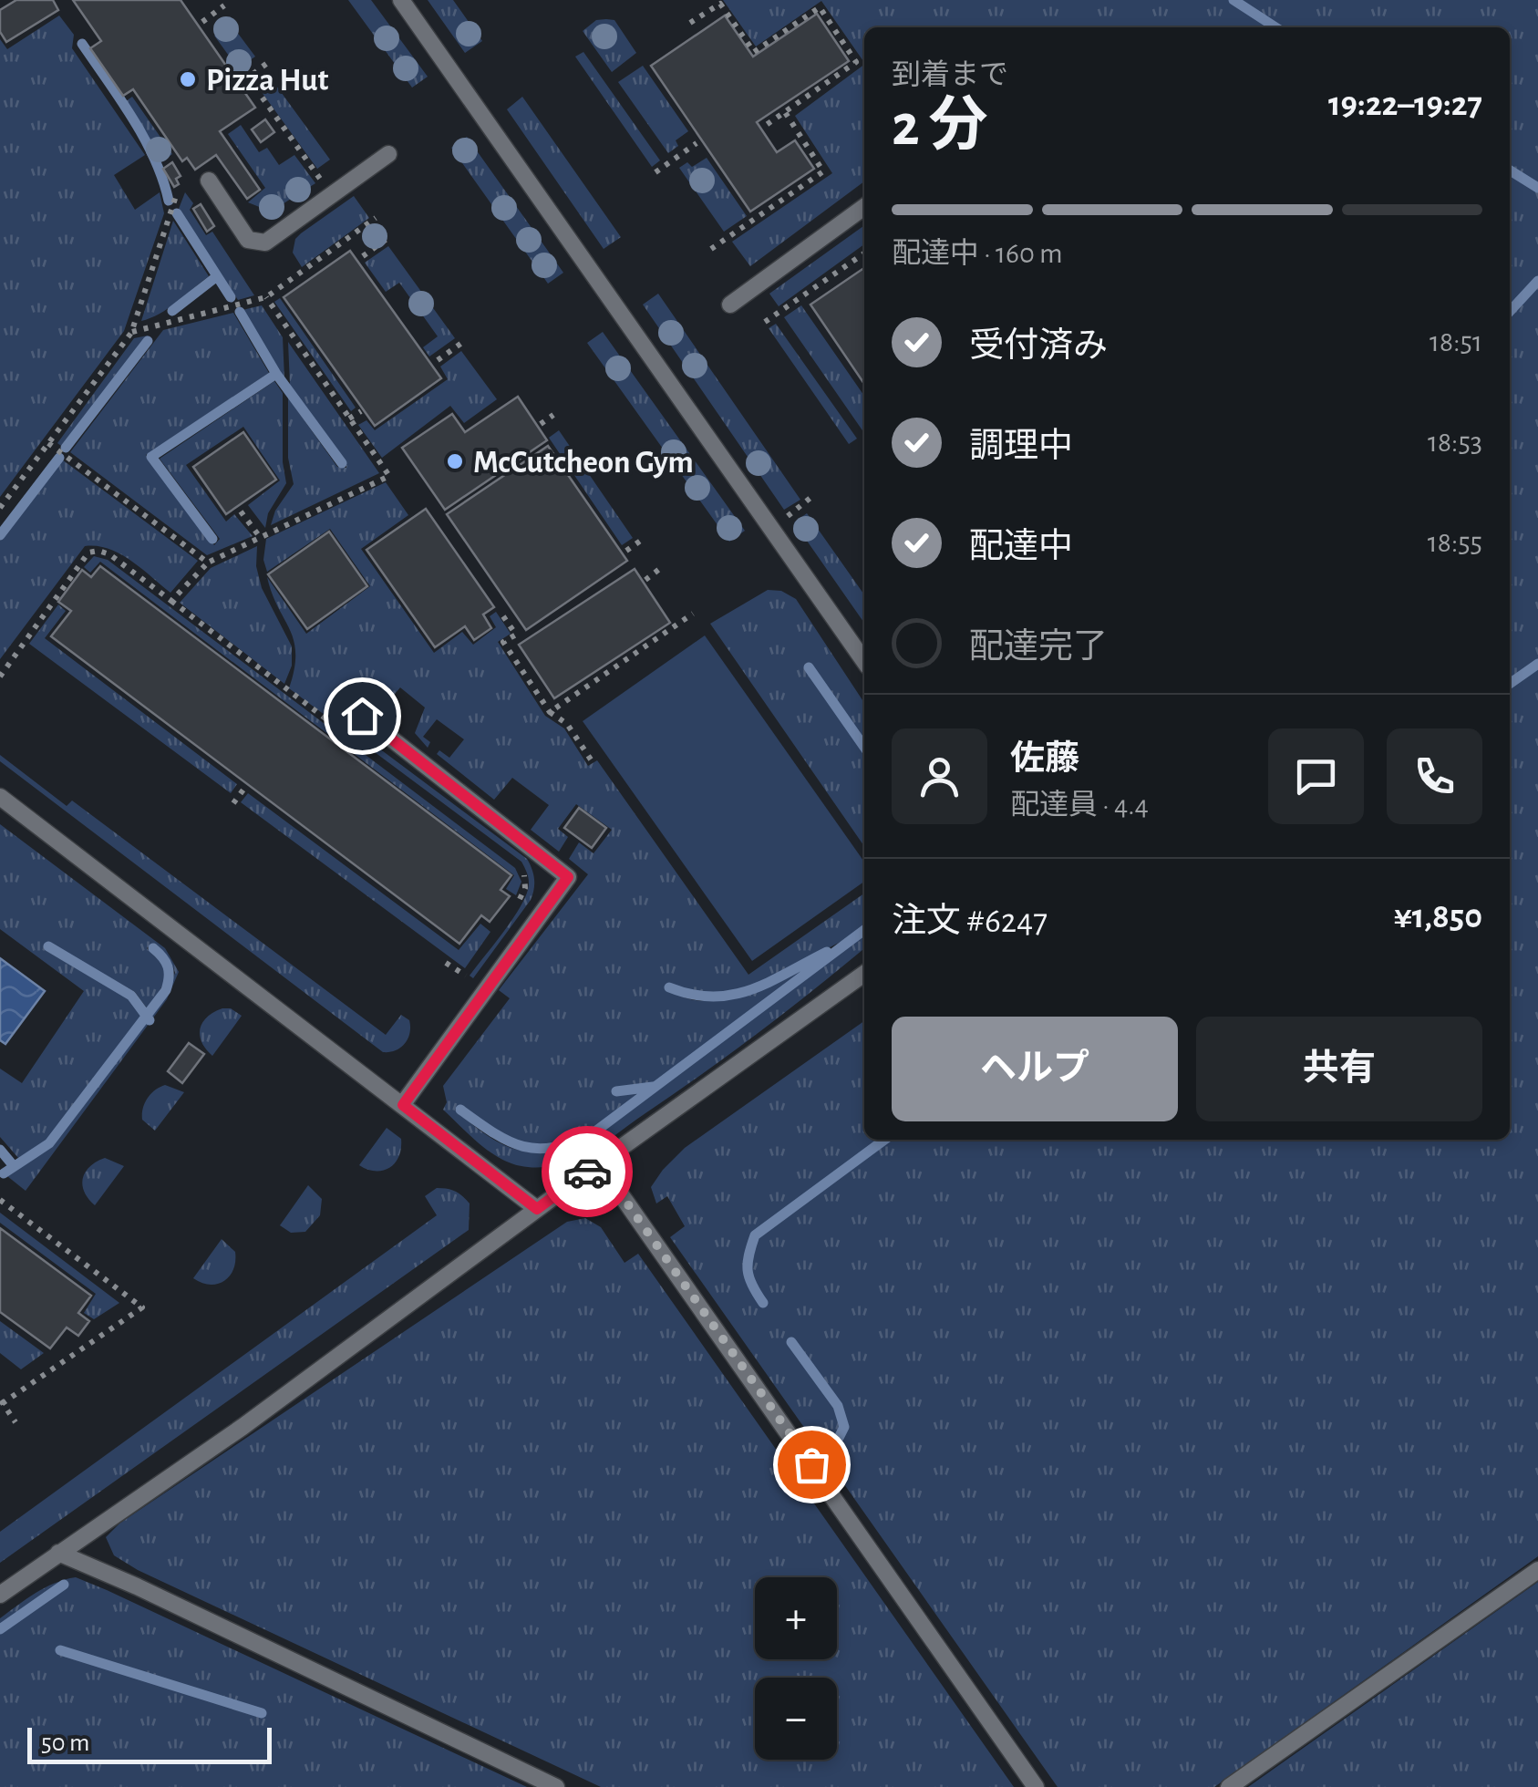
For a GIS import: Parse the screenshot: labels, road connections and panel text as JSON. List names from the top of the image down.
{
  "places": ["Pizza Hut", "McCutcheon Gym"],
  "scale_bar": "50 m",
  "page": {
    "heading": ["2 分", "到着まで", "19:22–19:27"],
    "panel": [
      "佐藤",
      "配達員 · 4.4",
      "注文 #6247",
      "¥1,850"
    ],
    "bar": "配達中 · 160 m",
    "list": [
      ["受付済み", "18:51"],
      ["調理中", "18:53"],
      ["配達中", "18:55"],
      "配達完了"
    ],
    "buttons": ["ヘルプ", "共有"],
    "map_buttons": ["+", "−"],
    "scale": "50 m"
  }
}
